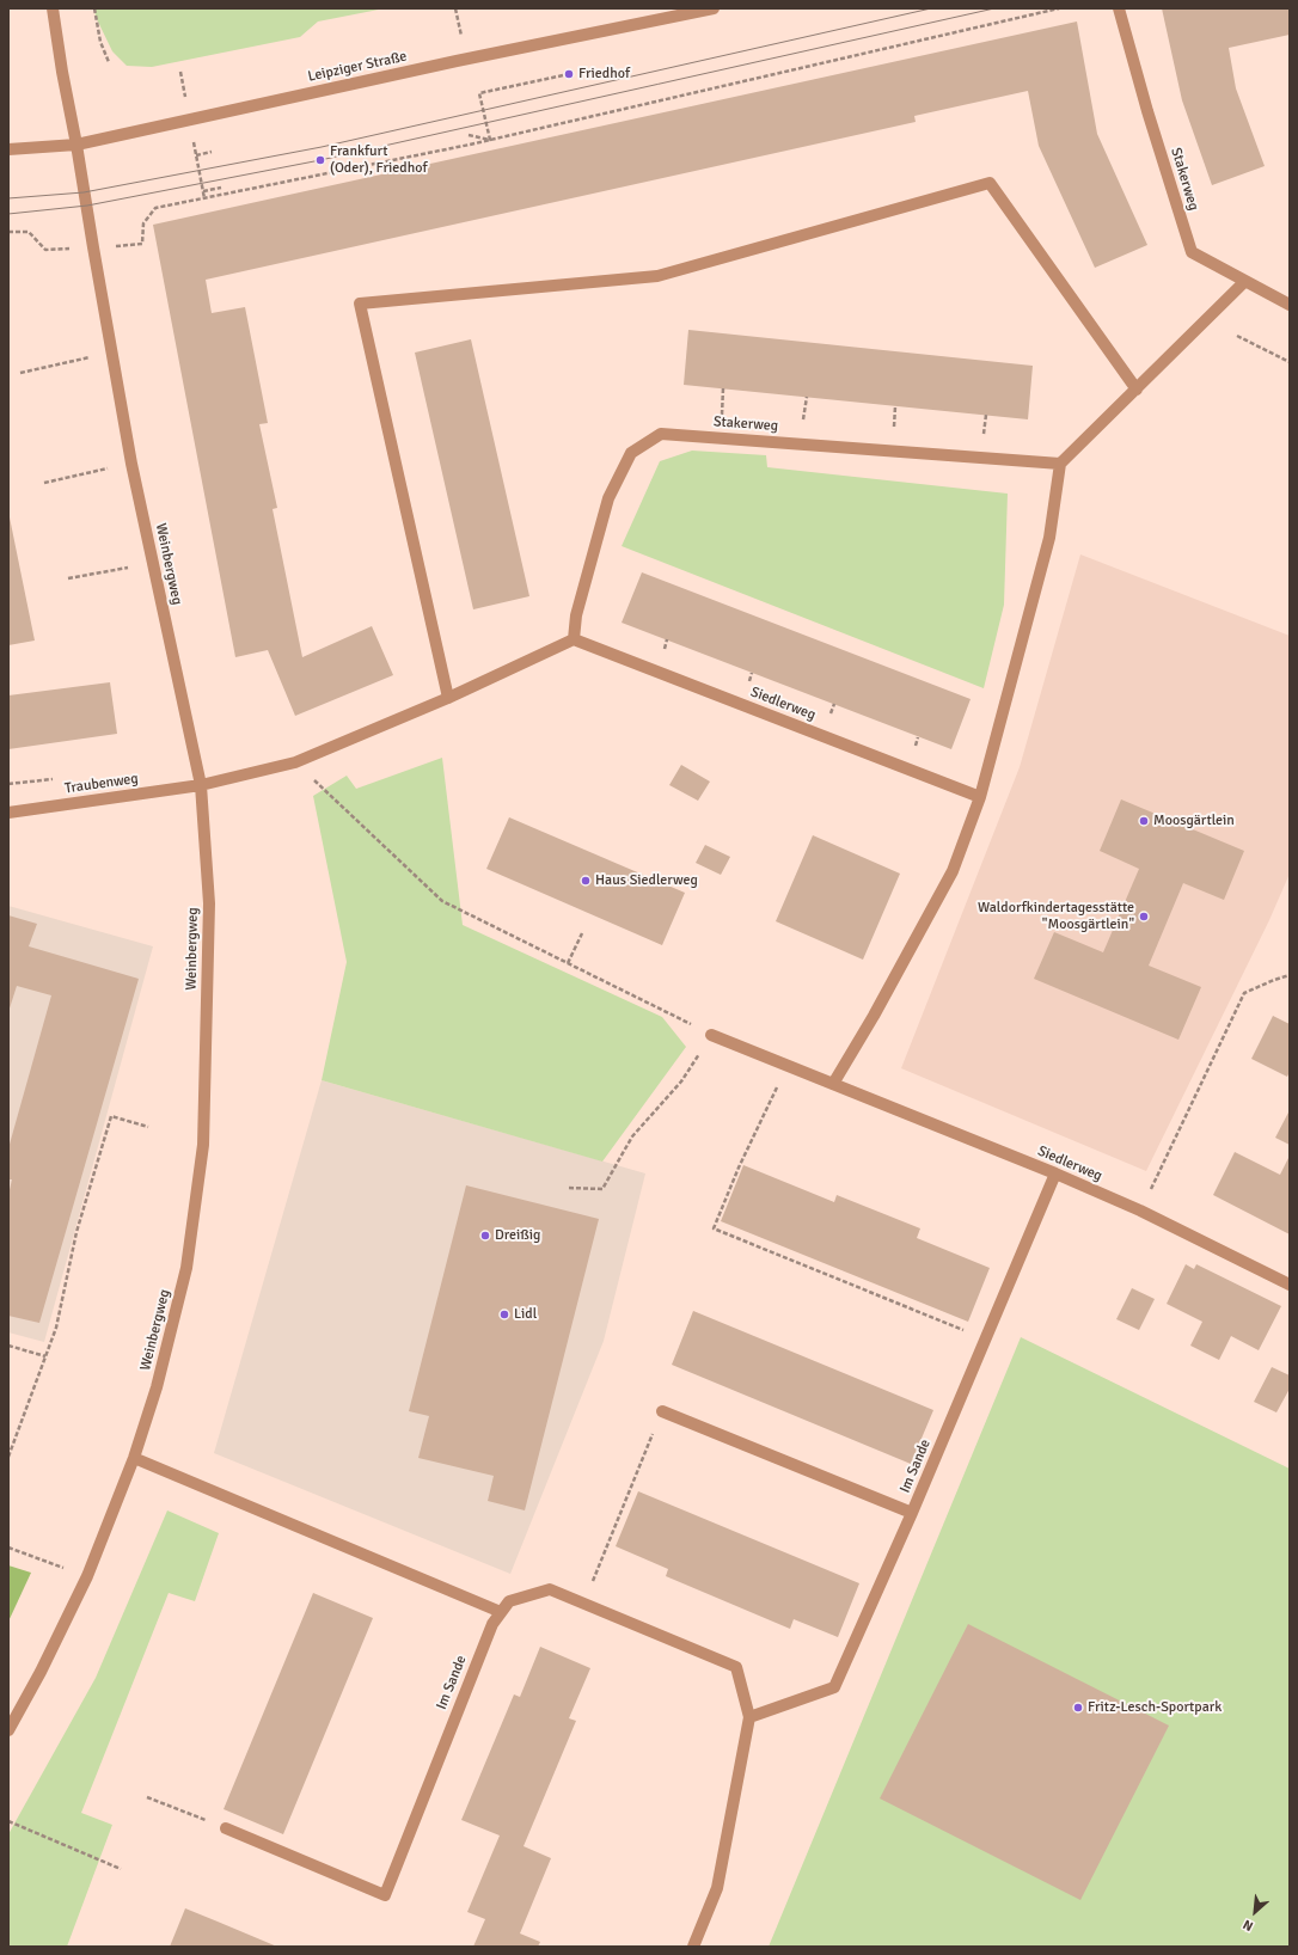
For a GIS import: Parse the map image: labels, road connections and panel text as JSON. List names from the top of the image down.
{
  "streets": {
    "street": [
      "Leipziger Straße",
      "Stakerweg",
      "Weinbergweg",
      "Siedlerweg",
      "Traubenweg",
      "Im Sande"
    ]
  },
  "crossings": [
    ["Leipziger Straße", "Weinbergweg"],
    ["Stakerweg", "Siedlerweg"],
    ["Stakerweg", "Traubenweg"],
    ["Weinbergweg", "Traubenweg"],
    ["Siedlerweg", "Traubenweg"],
    ["Siedlerweg", "Im Sande"]
  ],
  "places": [
    "Friedhof",
    "Frankfurt (Oder), Friedhof",
    "Moosgärtlein",
    "Haus Siedlerweg",
    "Waldorfkindertagesstätte \"Moosgärtlein\"",
    "Dreißig",
    "Lidl",
    "Fritz-Lesch-Sportpark"
  ],
  "north": "bottom left"
}
